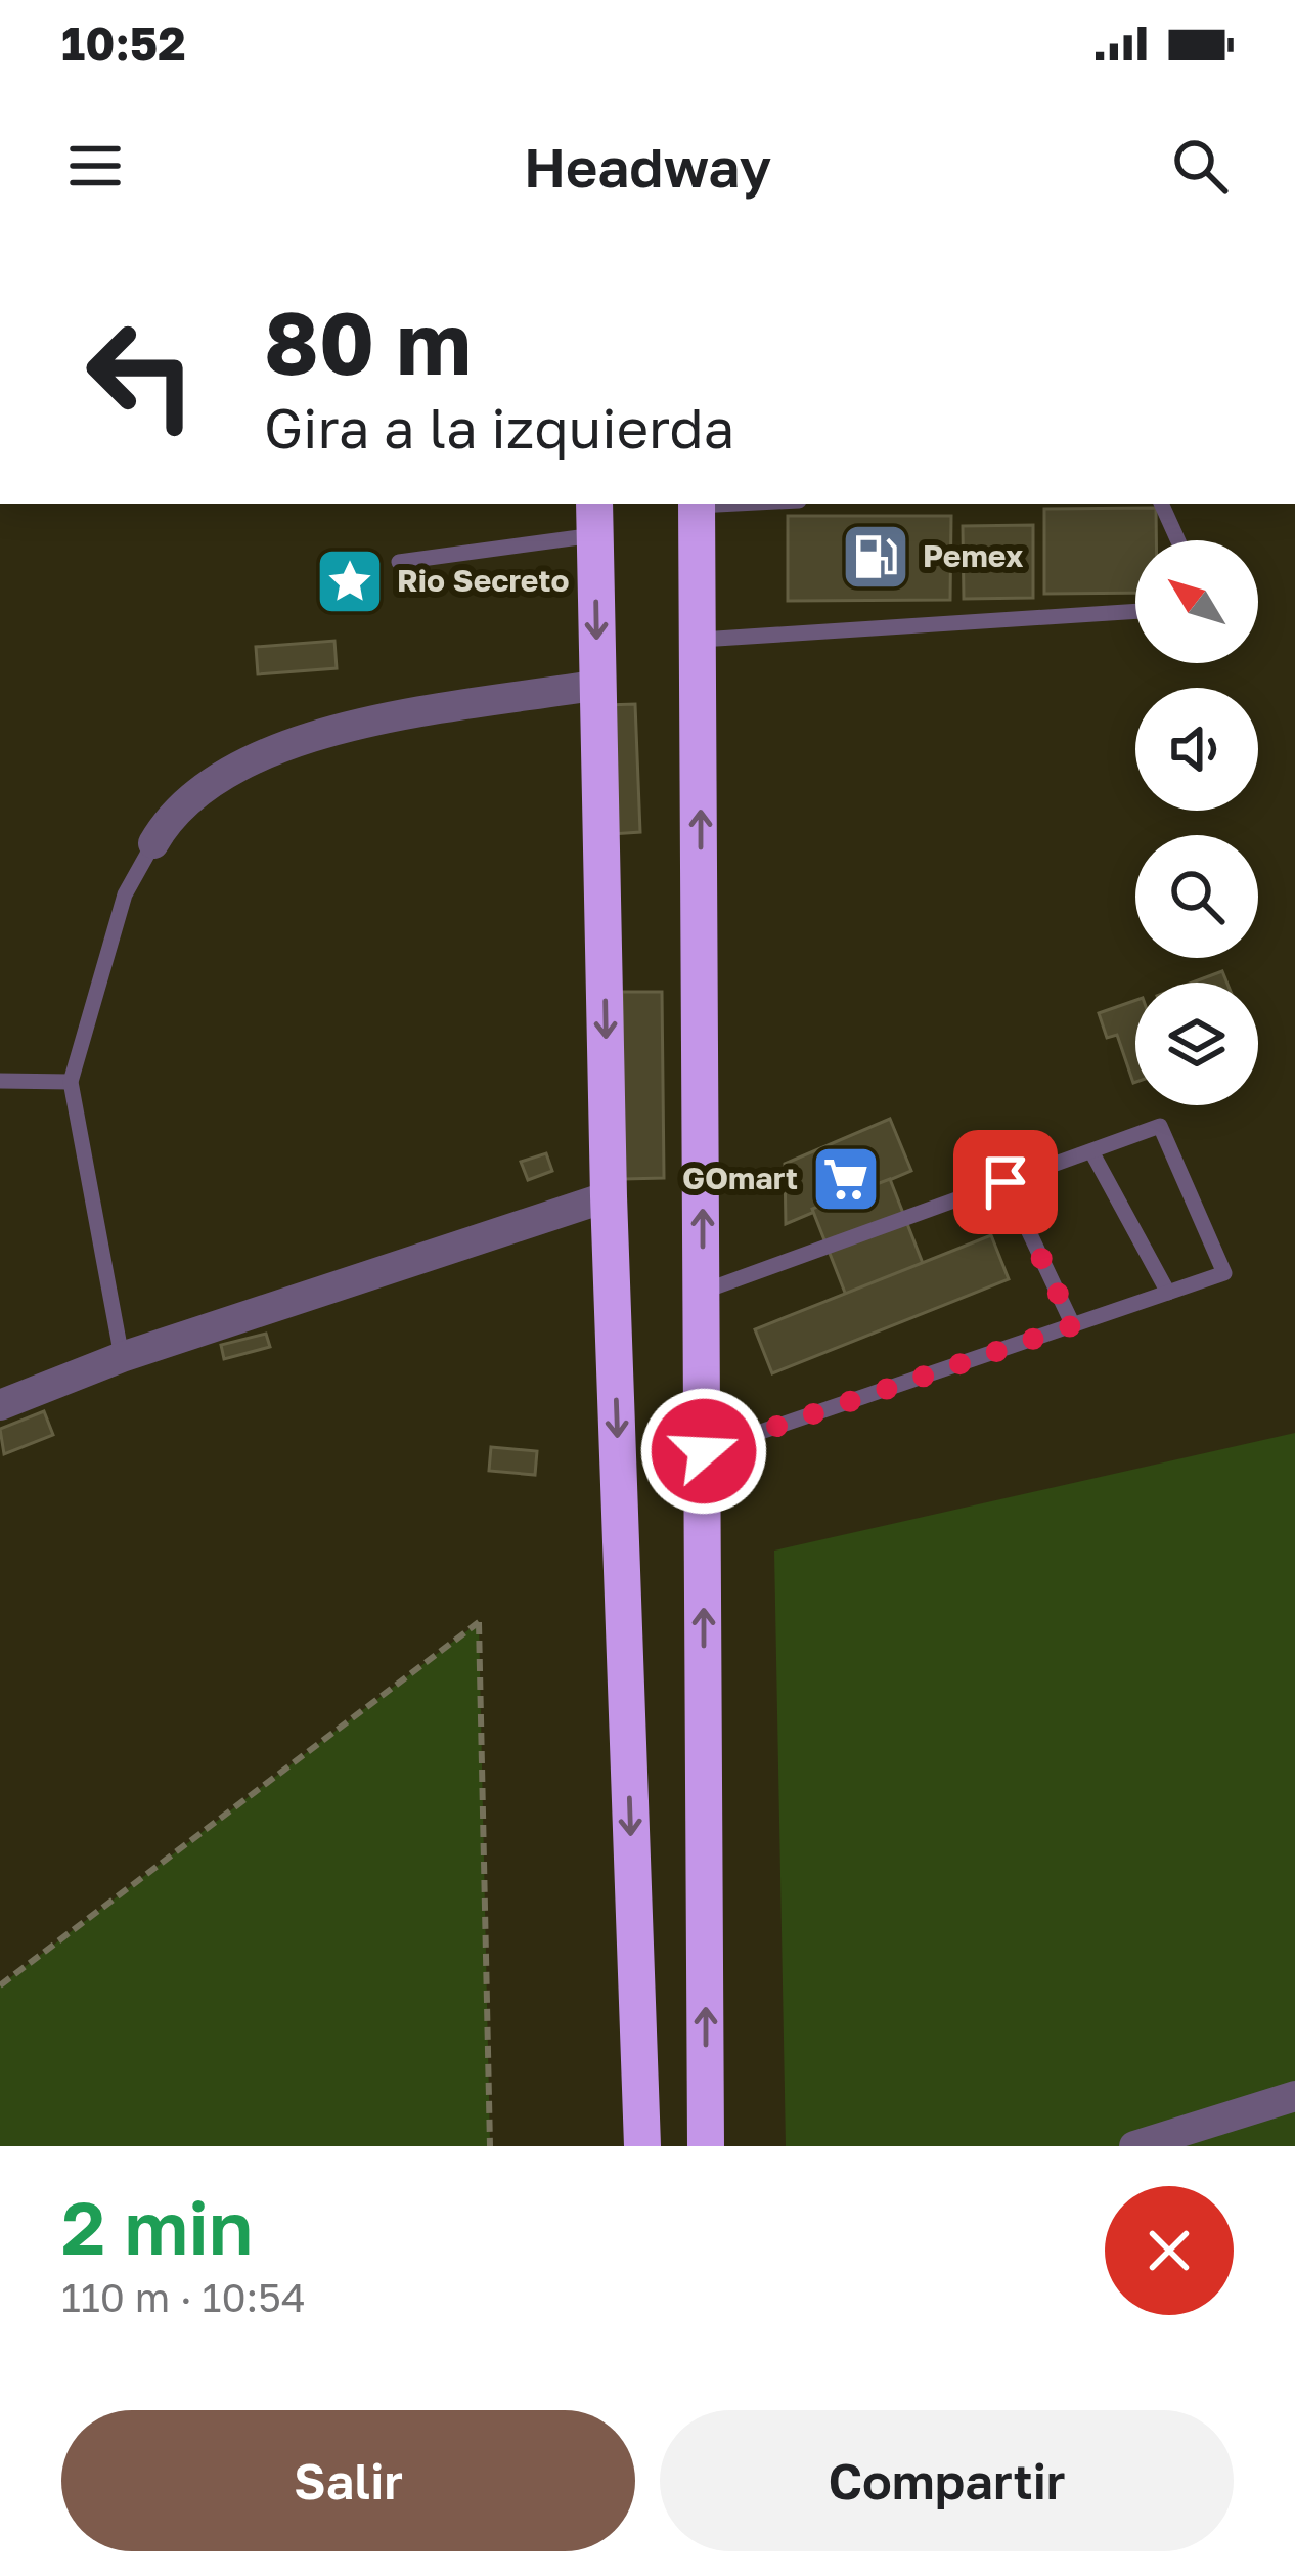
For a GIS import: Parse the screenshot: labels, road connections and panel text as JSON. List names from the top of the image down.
{
  "places": {
    "fuel station": ["Pemex"],
    "place": ["Rio Secreto"],
    "supermarket": ["GOmart"]
  },
  "north": "top left",
  "page": {
    "status": "10:52",
    "header": "Headway",
    "turn": ["80 m", "Gira a la izquierda"],
    "heading": ["2 min", "110 m · 10:54"],
    "buttons": ["Salir", "Compartir"]
  }
}
